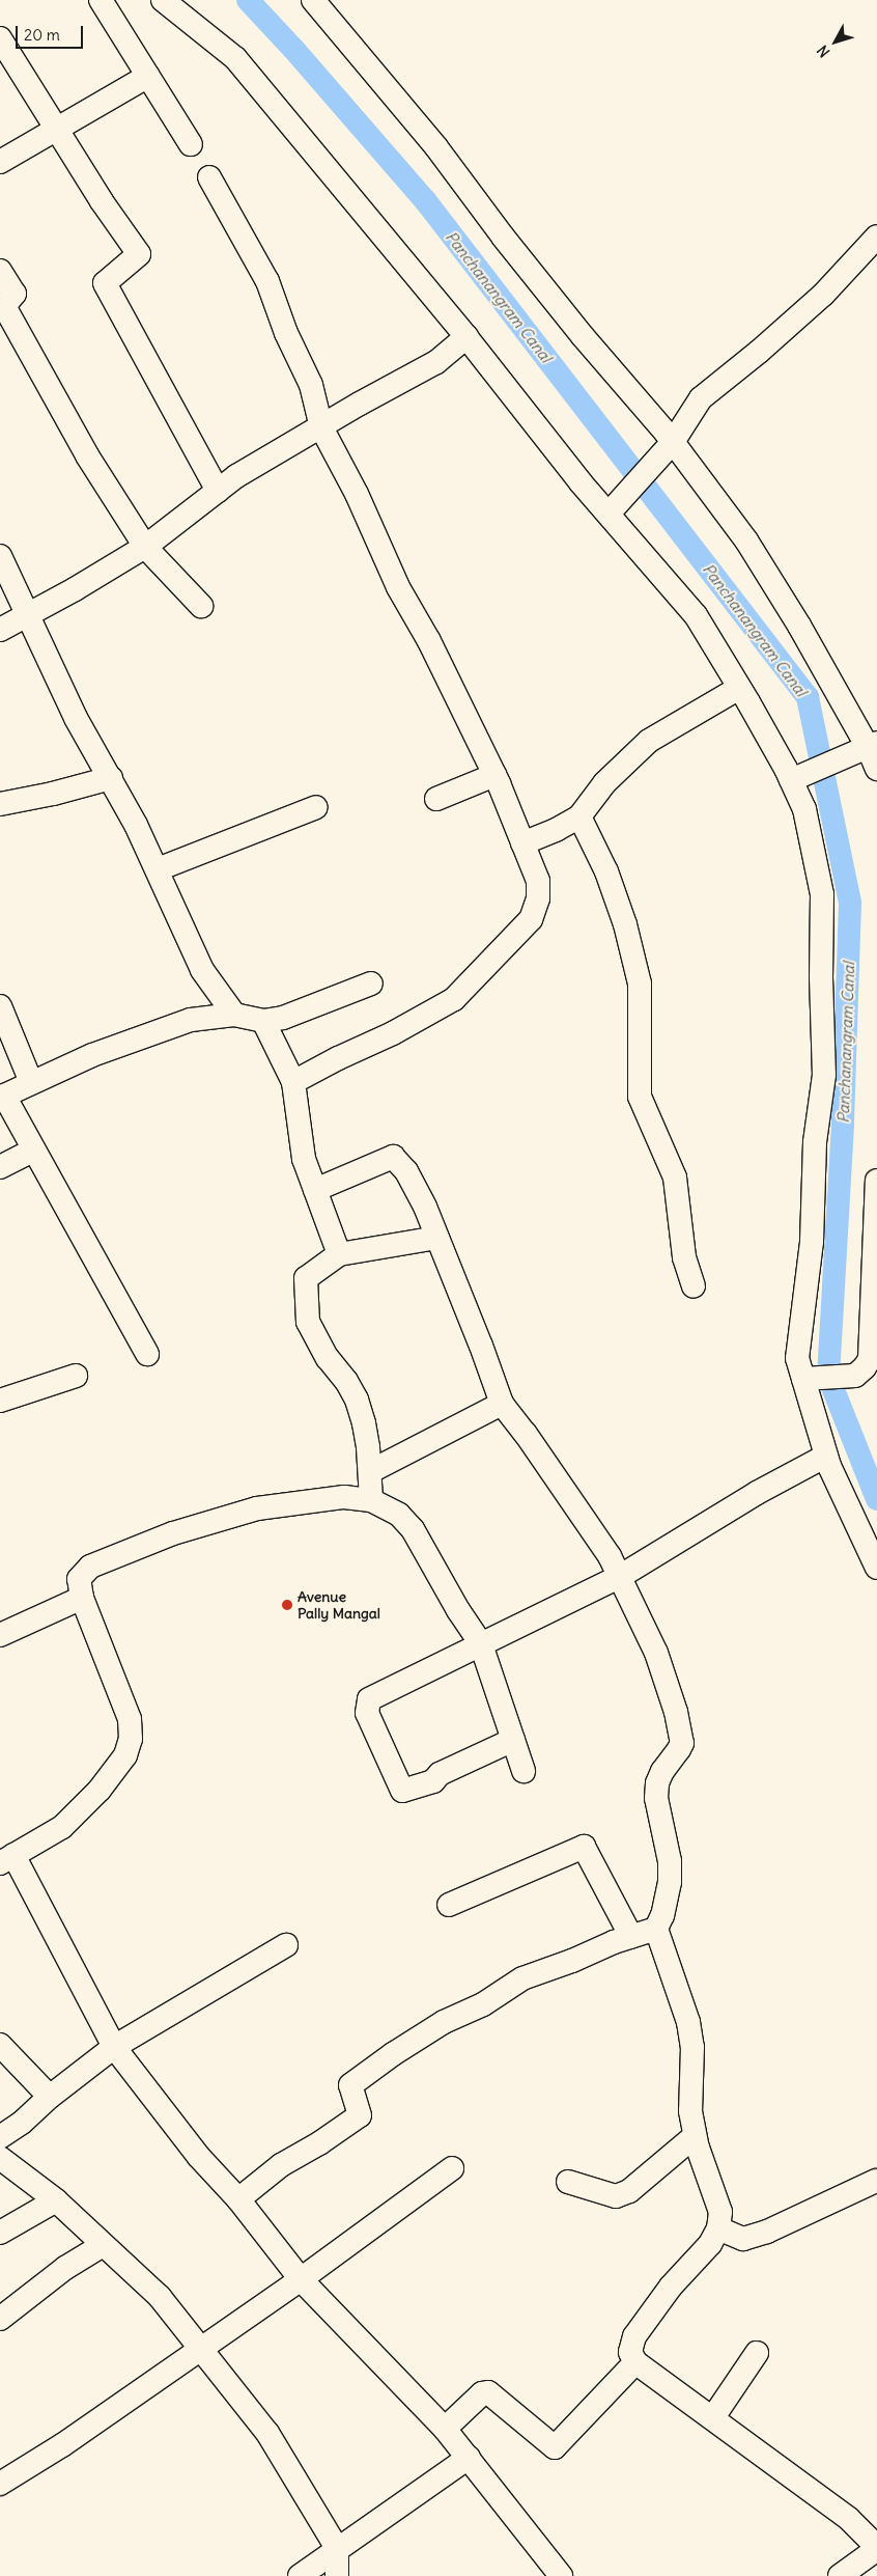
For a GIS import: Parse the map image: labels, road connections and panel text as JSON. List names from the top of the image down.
{
  "water": ["Panchanangram Canal"],
  "places": ["Avenue Pally Mangal"],
  "scale_bar": "20 m",
  "north": "bottom left"
}
